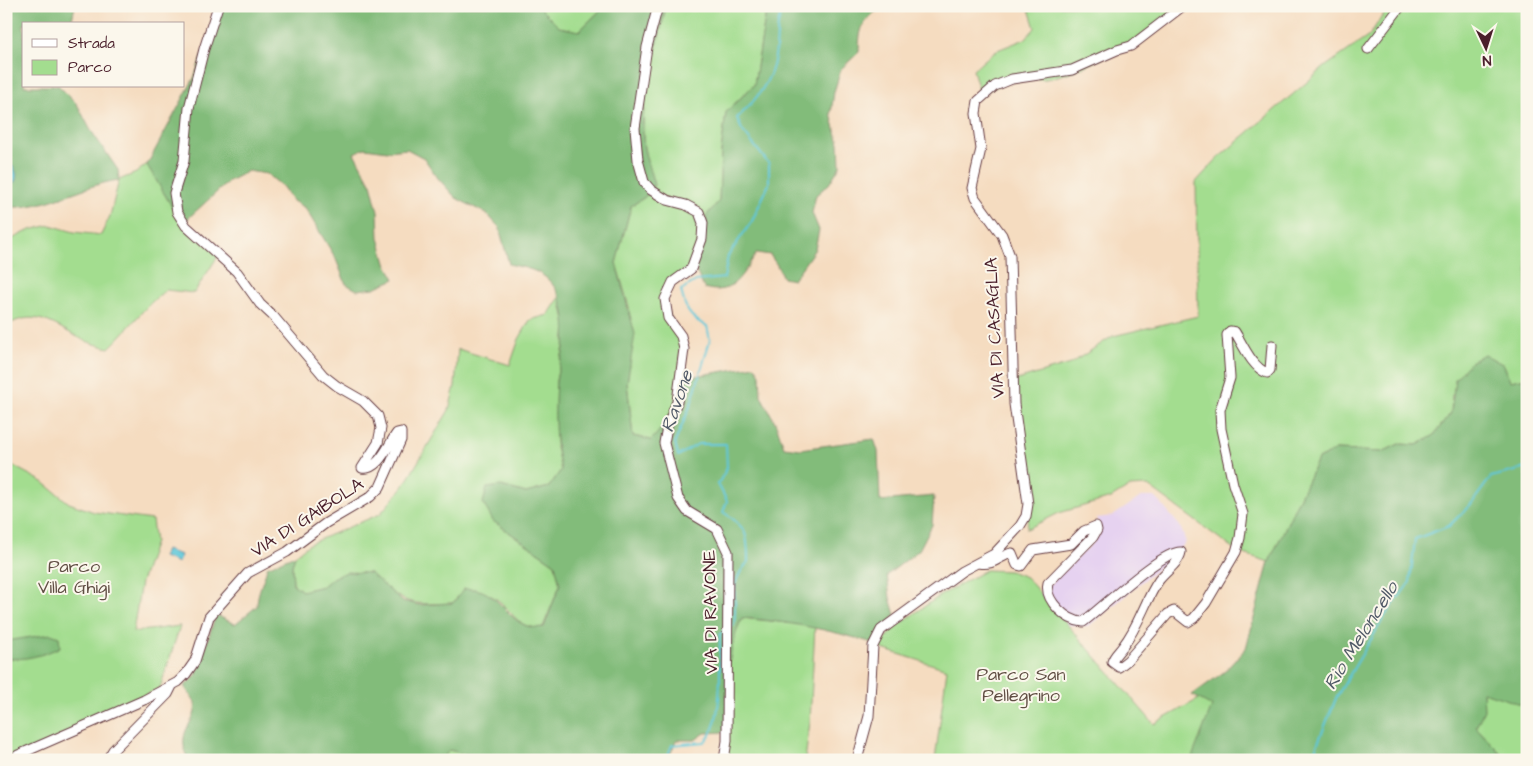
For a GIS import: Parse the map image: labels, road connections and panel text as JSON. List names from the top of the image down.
{
  "streets": {
    "street": ["VIA DI CASAGLIA", "VIA DI GAIBOLA", "VIA DI RAVONE"]
  },
  "water": ["Ravone", "Rio Meloncello"],
  "parks": ["Parco Villa Ghigi", "Parco San Pellegrino"],
  "legend": ["Strada", "Parco"],
  "north": "bottom"
}
